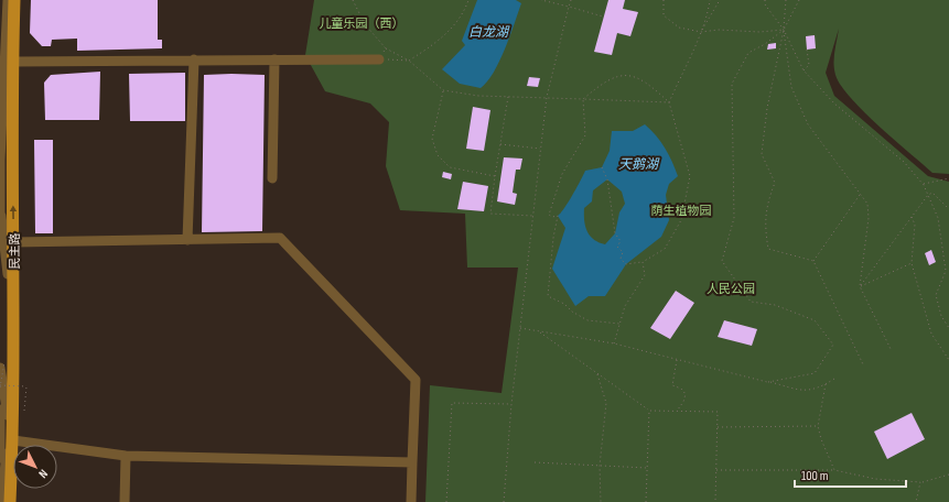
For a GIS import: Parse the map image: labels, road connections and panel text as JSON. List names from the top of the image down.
{
  "streets": {
    "main road": ["民主路"]
  },
  "water": ["白龙湖", "天鹅湖"],
  "parks": ["儿童乐园（西）", "荫生植物园", "人民公园"],
  "scale_bar": "100 m",
  "north": "bottom right"
}
